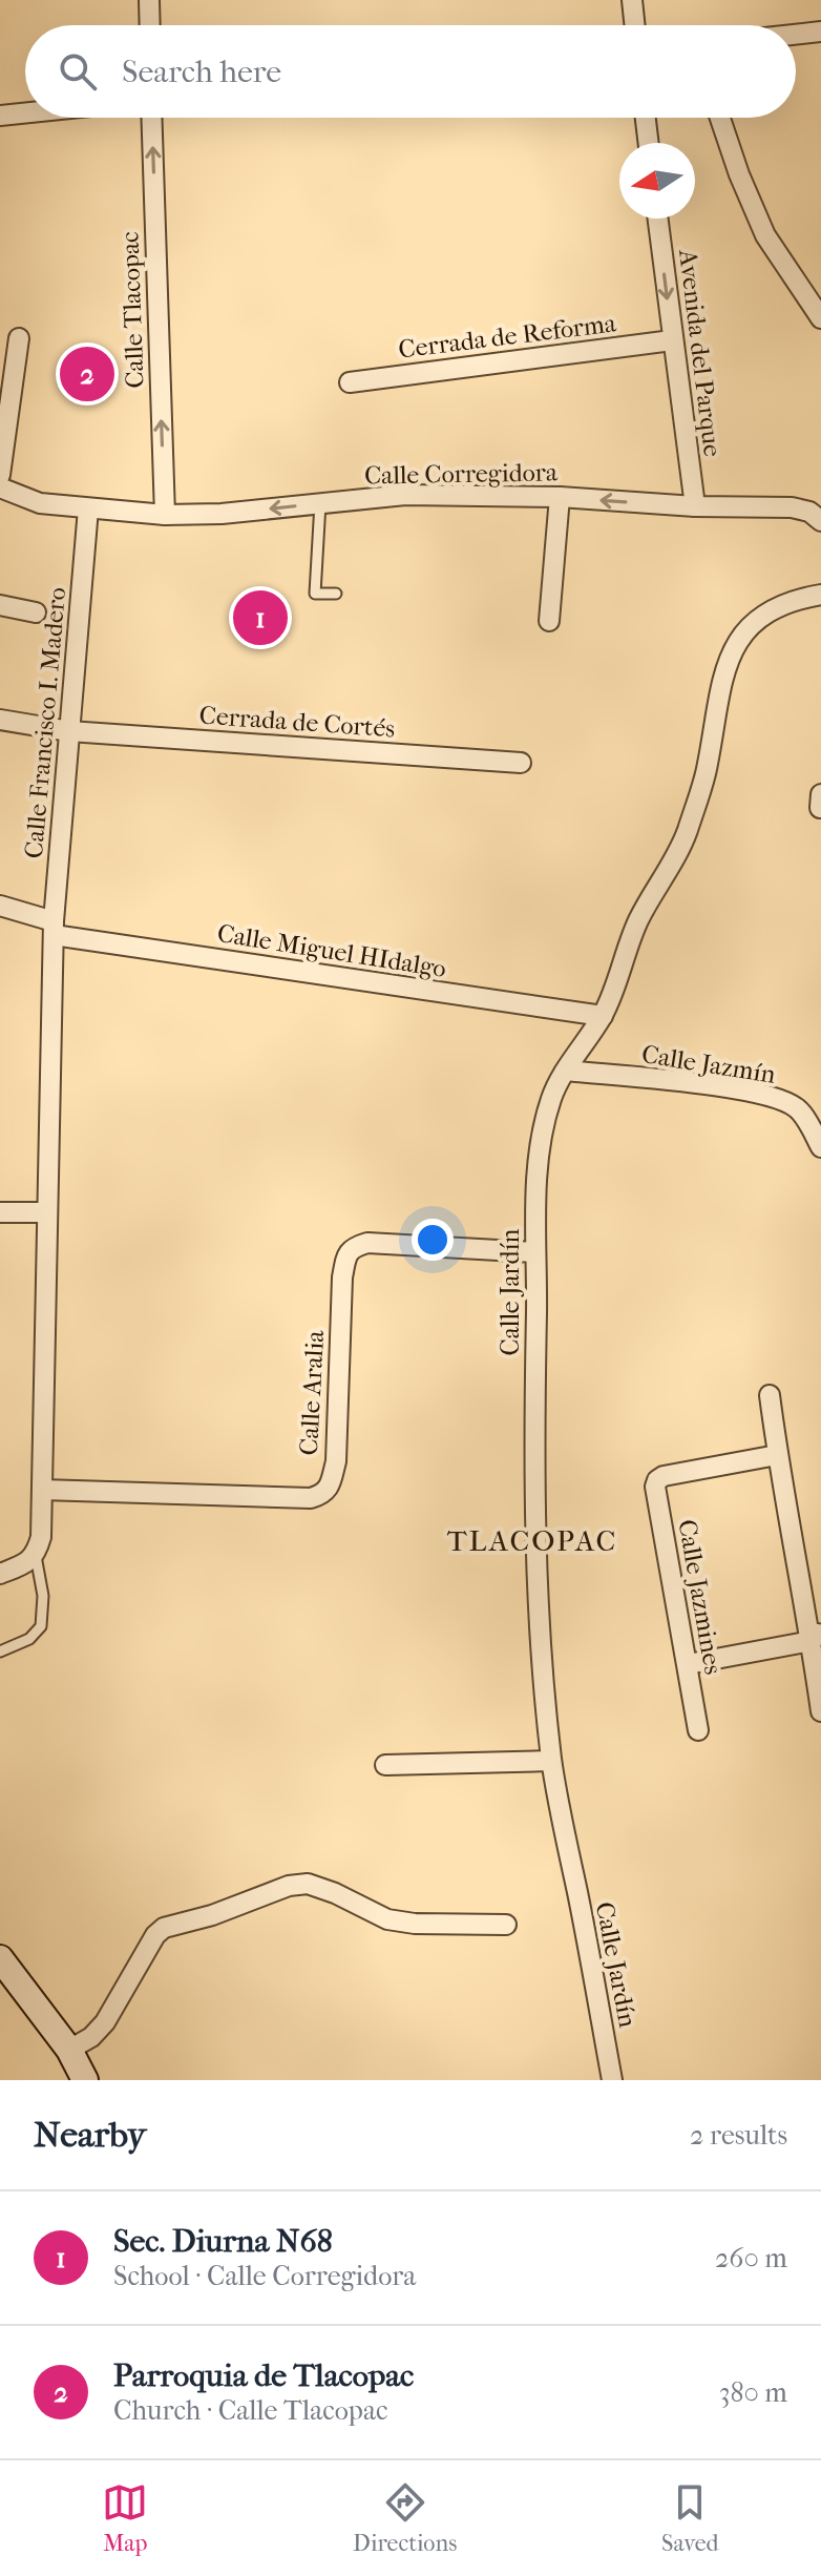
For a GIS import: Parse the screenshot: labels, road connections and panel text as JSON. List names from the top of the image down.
{
  "streets": {
    "street": [
      "Calle Tlacopac",
      "Cerrada de Reforma",
      "Avenida del Parque",
      "Calle Corregidora",
      "Cerrada de Cortés",
      "Calle Francisco I. Madero",
      "Calle Miguel HIdalgo",
      "Calle Jazmín",
      "Calle Jardín",
      "Calle Aralia",
      "Calle Jazmines"
    ]
  },
  "crossings": [
    ["Calle Tlacopac", "Calle Corregidora"],
    ["Cerrada de Reforma", "Avenida del Parque"],
    ["Avenida del Parque", "Calle Corregidora"],
    ["Calle Corregidora", "Calle Francisco I. Madero"],
    ["Cerrada de Cortés", "Calle Francisco I. Madero"],
    ["Calle Francisco I. Madero", "Calle Miguel HIdalgo"],
    ["Calle Francisco I. Madero", "Calle Aralia"],
    ["Calle Miguel HIdalgo", "Calle Jardín"],
    ["Calle Jazmín", "Calle Jardín"],
    ["Calle Jardín", "Calle Aralia"]
  ],
  "one_way": ["Calle Corregidora"],
  "districts": ["TLACOPAC"],
  "north": "left",
  "page": {
    "search": "Search here",
    "pins": ["2", "1"],
    "heading": ["Nearby", "2 results"],
    "list": [
      {
        "mark": "1",
        "name": "Sec. Diurna N68",
        "note": "School · Calle Corregidora",
        "value": "260 m"
      },
      {
        "mark": "2",
        "name": "Parroquia de Tlacopac",
        "note": "Church · Calle Tlacopac",
        "value": "380 m"
      }
    ],
    "nav": ["Map", "Directions", "Saved"]
  }
}
